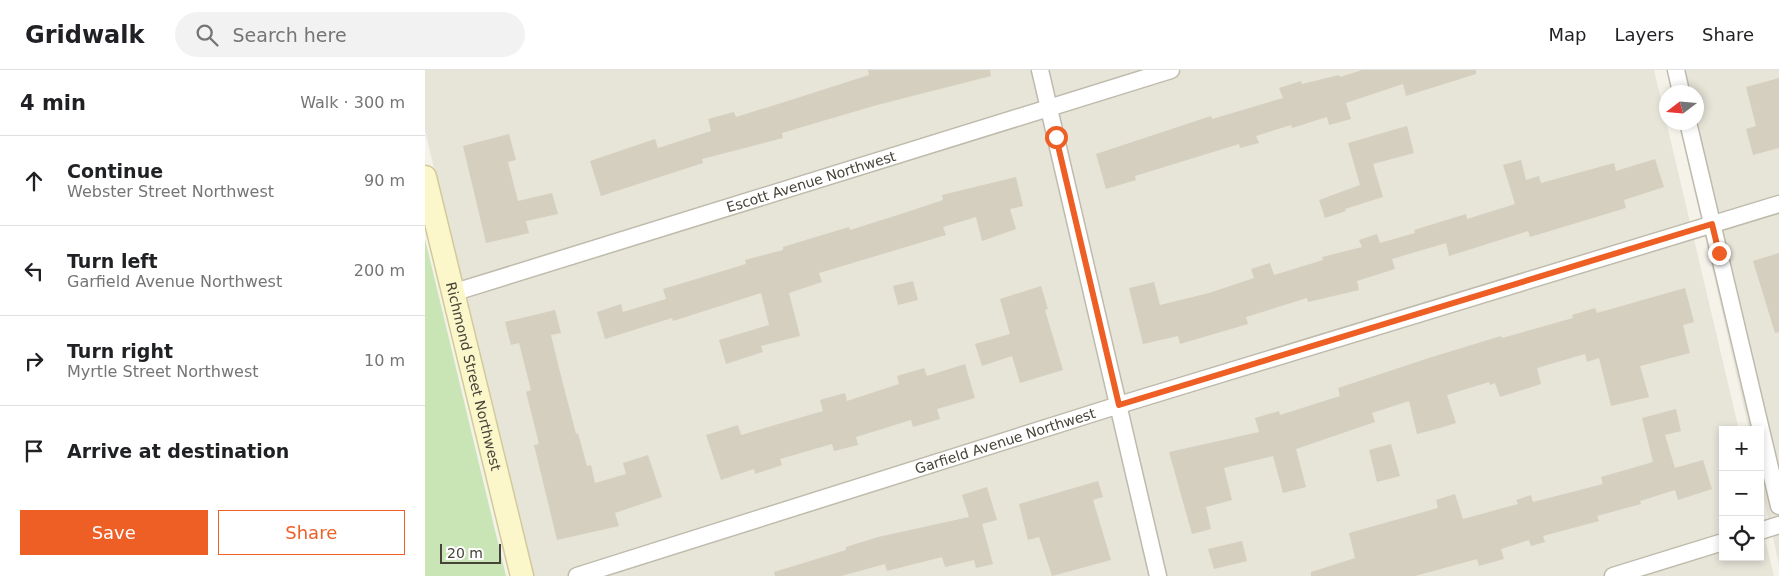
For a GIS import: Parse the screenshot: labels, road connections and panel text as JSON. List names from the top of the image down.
{
  "streets": {
    "street": ["Escott Avenue Northwest", "Richmond Street Northwest", "Garfield Avenue Northwest"]
  },
  "crossings": [
    ["Escott Avenue Northwest", "Richmond Street Northwest"]
  ],
  "scale_bar": "20 m",
  "north": "left",
  "page": {
    "header": "Gridwalk",
    "search": "Search here",
    "nav": ["Map", "Layers", "Share"],
    "heading": ["4 min", "Walk · 300 m"],
    "list": [
      ["Continue", "Webster Street Northwest", "90 m"],
      ["Turn left", "Garfield Avenue Northwest", "200 m"],
      ["Turn right", "Myrtle Street Northwest", "10 m"],
      "Arrive at destination"
    ],
    "map_buttons": ["+", "−"],
    "buttons": ["Save", "Share"],
    "scale": "20 m"
  }
}
